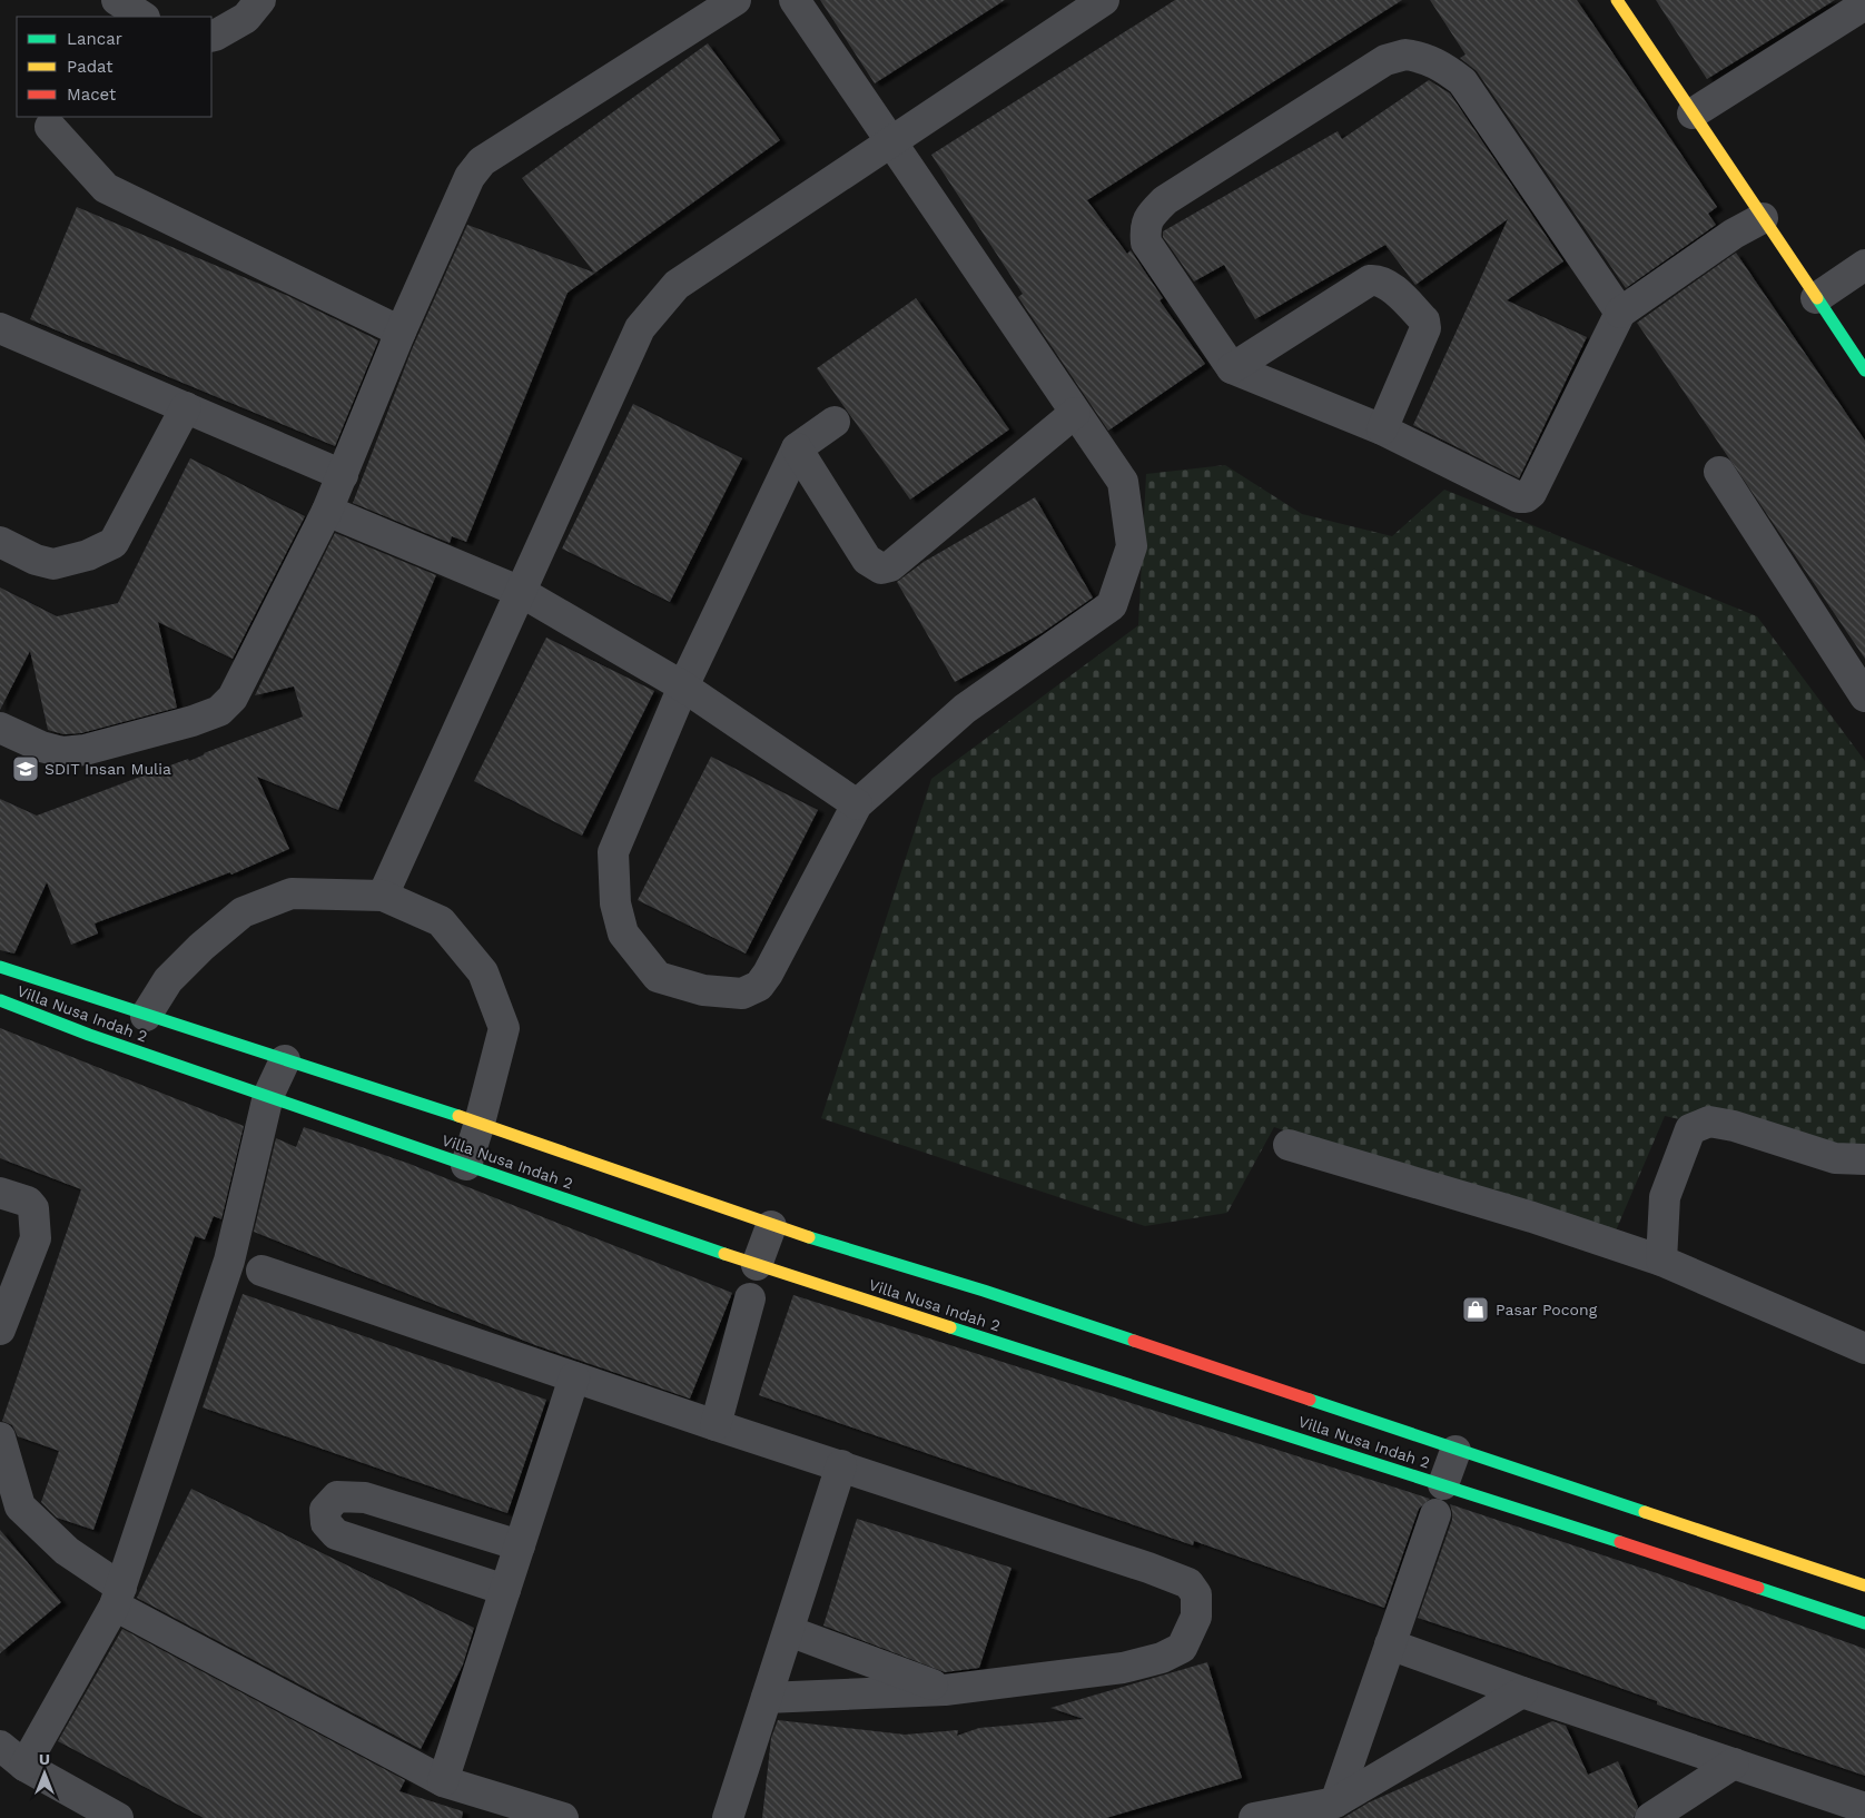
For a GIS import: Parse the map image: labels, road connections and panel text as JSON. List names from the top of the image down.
{
  "streets": {
    "main road": ["Villa Nusa Indah 2"]
  },
  "places": {
    "school or university": ["SDIT Insan Mulia"],
    "shop": ["Pasar Pocong"]
  },
  "legend": ["Lancar", "Padat", "Macet"],
  "north": "top"
}
